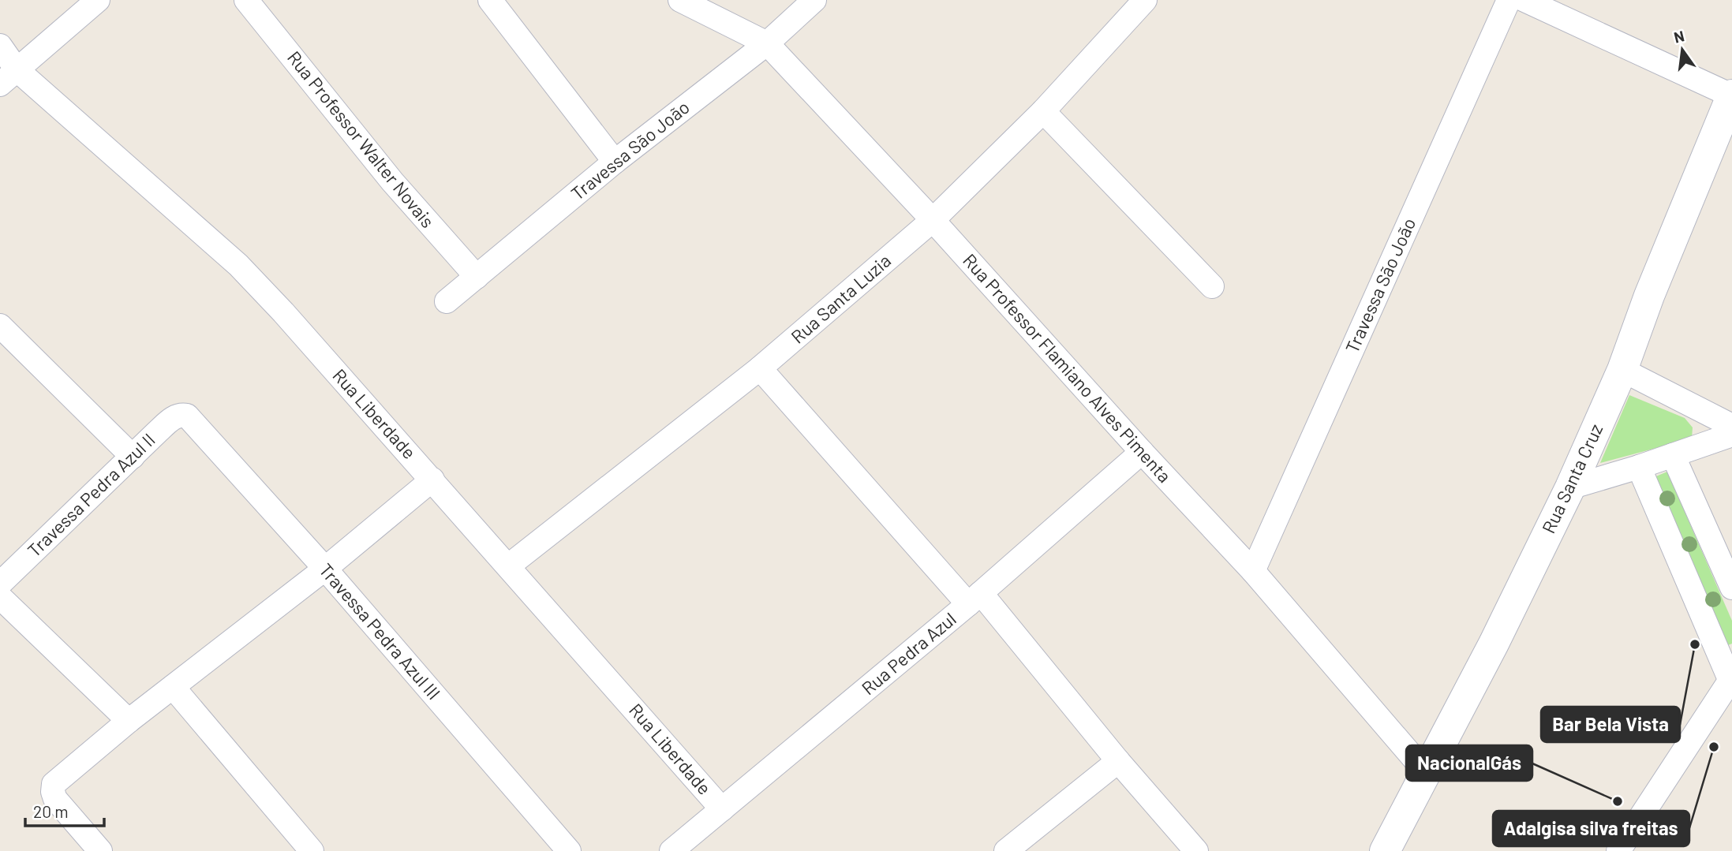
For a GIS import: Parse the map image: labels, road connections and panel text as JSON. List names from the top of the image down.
{
  "streets": {
    "main road": ["Rua Santa Cruz"],
    "street": [
      "Rua Professor Walter Novais",
      "Travessa São João",
      "Rua Santa Luzia",
      "Rua Professor Flamiano Alves Pimenta",
      "Rua Liberdade",
      "Travessa Pedra Azul II",
      "Travessa Pedra Azul III",
      "Rua Pedra Azul"
    ]
  },
  "crossings": [
    ["Rua Professor Walter Novais", "Travessa São João"],
    ["Travessa São João", "Rua Professor Flamiano Alves Pimenta"],
    ["Rua Santa Luzia", "Rua Professor Flamiano Alves Pimenta"],
    ["Rua Santa Luzia", "Rua Liberdade"],
    ["Rua Professor Flamiano Alves Pimenta", "Rua Santa Cruz"],
    ["Rua Professor Flamiano Alves Pimenta", "Rua Pedra Azul"],
    ["Rua Liberdade", "Rua Pedra Azul"],
    ["Travessa Pedra Azul II", "Travessa Pedra Azul III"]
  ],
  "places": ["Bar Bela Vista", "Adalgisa silva freitas", "NacionalGás"],
  "scale_bar": "20 m",
  "north": "top"
}
